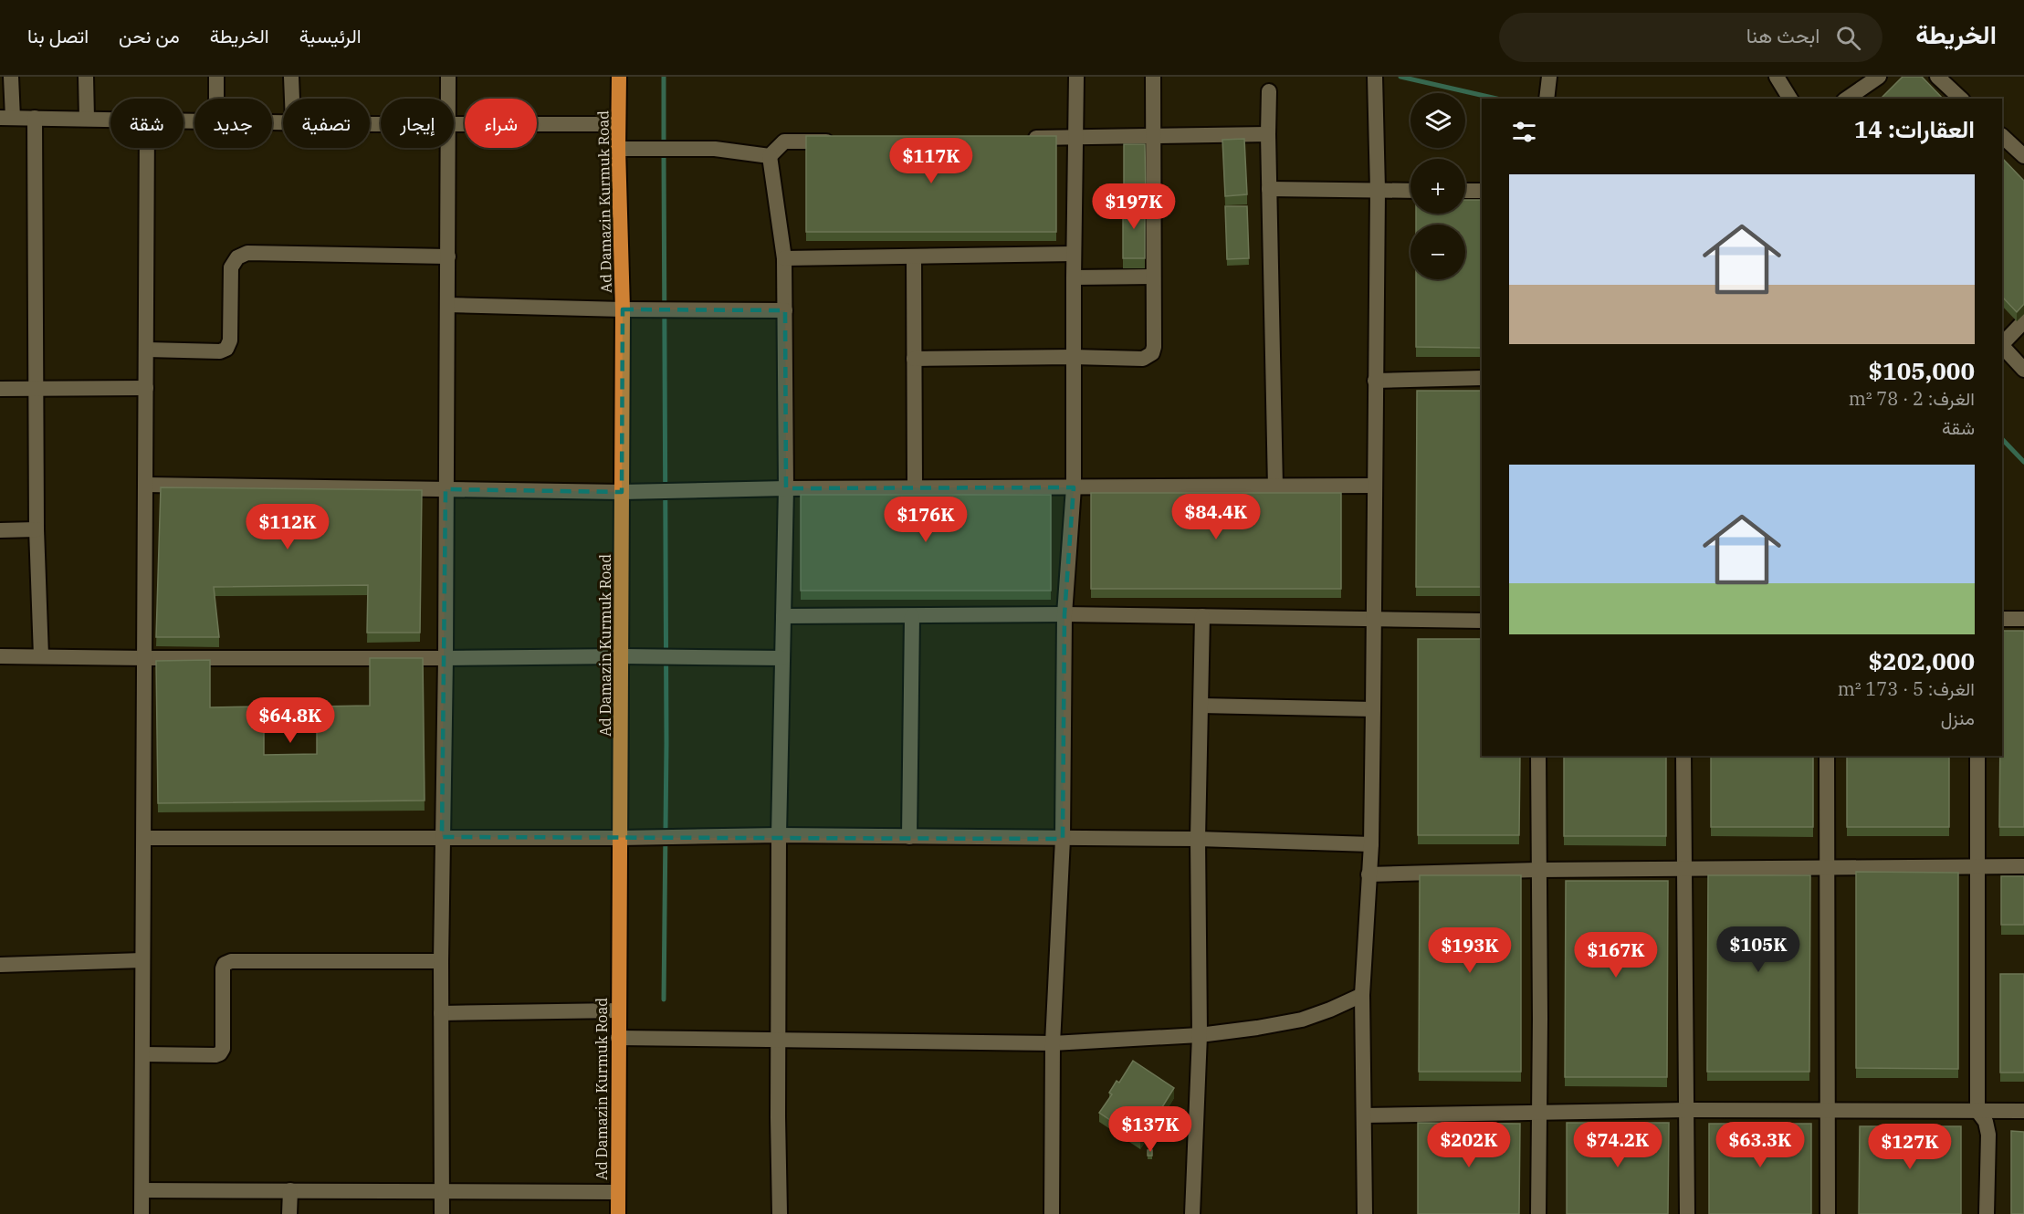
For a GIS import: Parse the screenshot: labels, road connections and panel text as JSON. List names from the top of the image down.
{
  "streets": {
    "highway": ["Ad Damazin Kurmuk Road"]
  },
  "page": {
    "header": "الخريطة",
    "search": "ابحث هنا",
    "nav": [
      "الرئيسية",
      "الخريطة",
      "من نحن",
      "اتصل بنا"
    ],
    "map_buttons": ["+", "−"],
    "chip": [
      "شراء",
      "إيجار",
      "تصفية",
      "جديد",
      "شقة"
    ],
    "heading": "العقارات: 14",
    "price": [
      "$117K",
      "$197K",
      "$84.4K",
      "$176K",
      "$112K",
      "$64.8K",
      "$105K",
      "$193K",
      "$167K",
      "$137K",
      "$202K",
      "$74.2K",
      "$63.3K",
      "$127K"
    ],
    "list": [
      {
        "name": "$105,000",
        "note": "الغرف: 2 · 78 m² · شقة"
      },
      {
        "name": "$202,000",
        "note": "الغرف: 5 · 173 m² · منزل"
      }
    ]
  }
}
